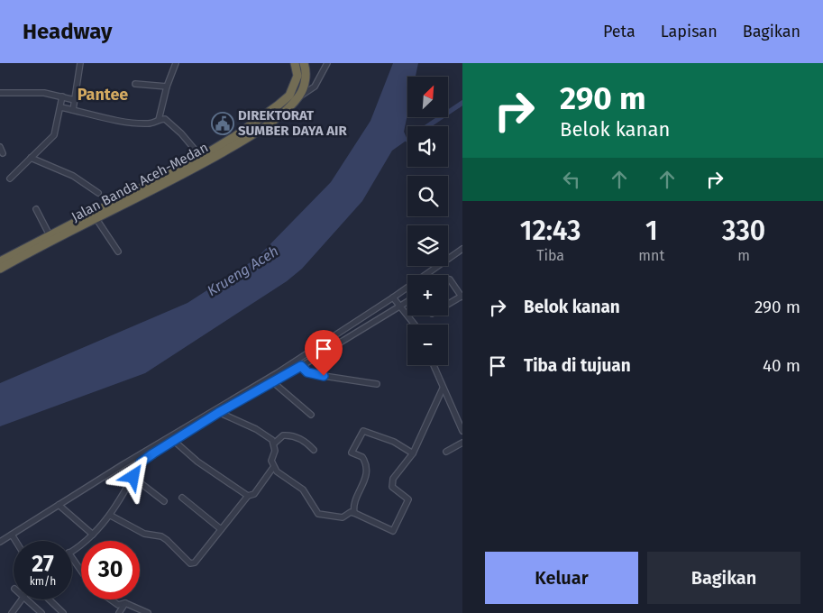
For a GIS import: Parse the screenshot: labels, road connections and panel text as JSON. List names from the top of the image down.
{
  "streets": {
    "highway": ["Jalan Banda Aceh-Medan"]
  },
  "districts": ["Pantee"],
  "water": ["Krueng Aceh"],
  "places": {
    "public building": ["DIREKTORAT SUMBER DAYA AIR"]
  },
  "north": "top right",
  "page": {
    "header": "Headway",
    "nav": ["Peta", "Lapisan", "Bagikan"],
    "turn": ["290 m", "Belok kanan"],
    "map_buttons": ["+", "−"],
    "eta": [
      "12:43",
      "Tiba",
      "1",
      "mnt",
      "330",
      "m"
    ],
    "list": [
      {
        "name": "Belok kanan",
        "value": "290 m"
      },
      {
        "name": "Tiba di tujuan",
        "value": "40 m"
      }
    ],
    "speed": "27 km/h",
    "limit": "30",
    "buttons": ["Keluar", "Bagikan"]
  }
}
